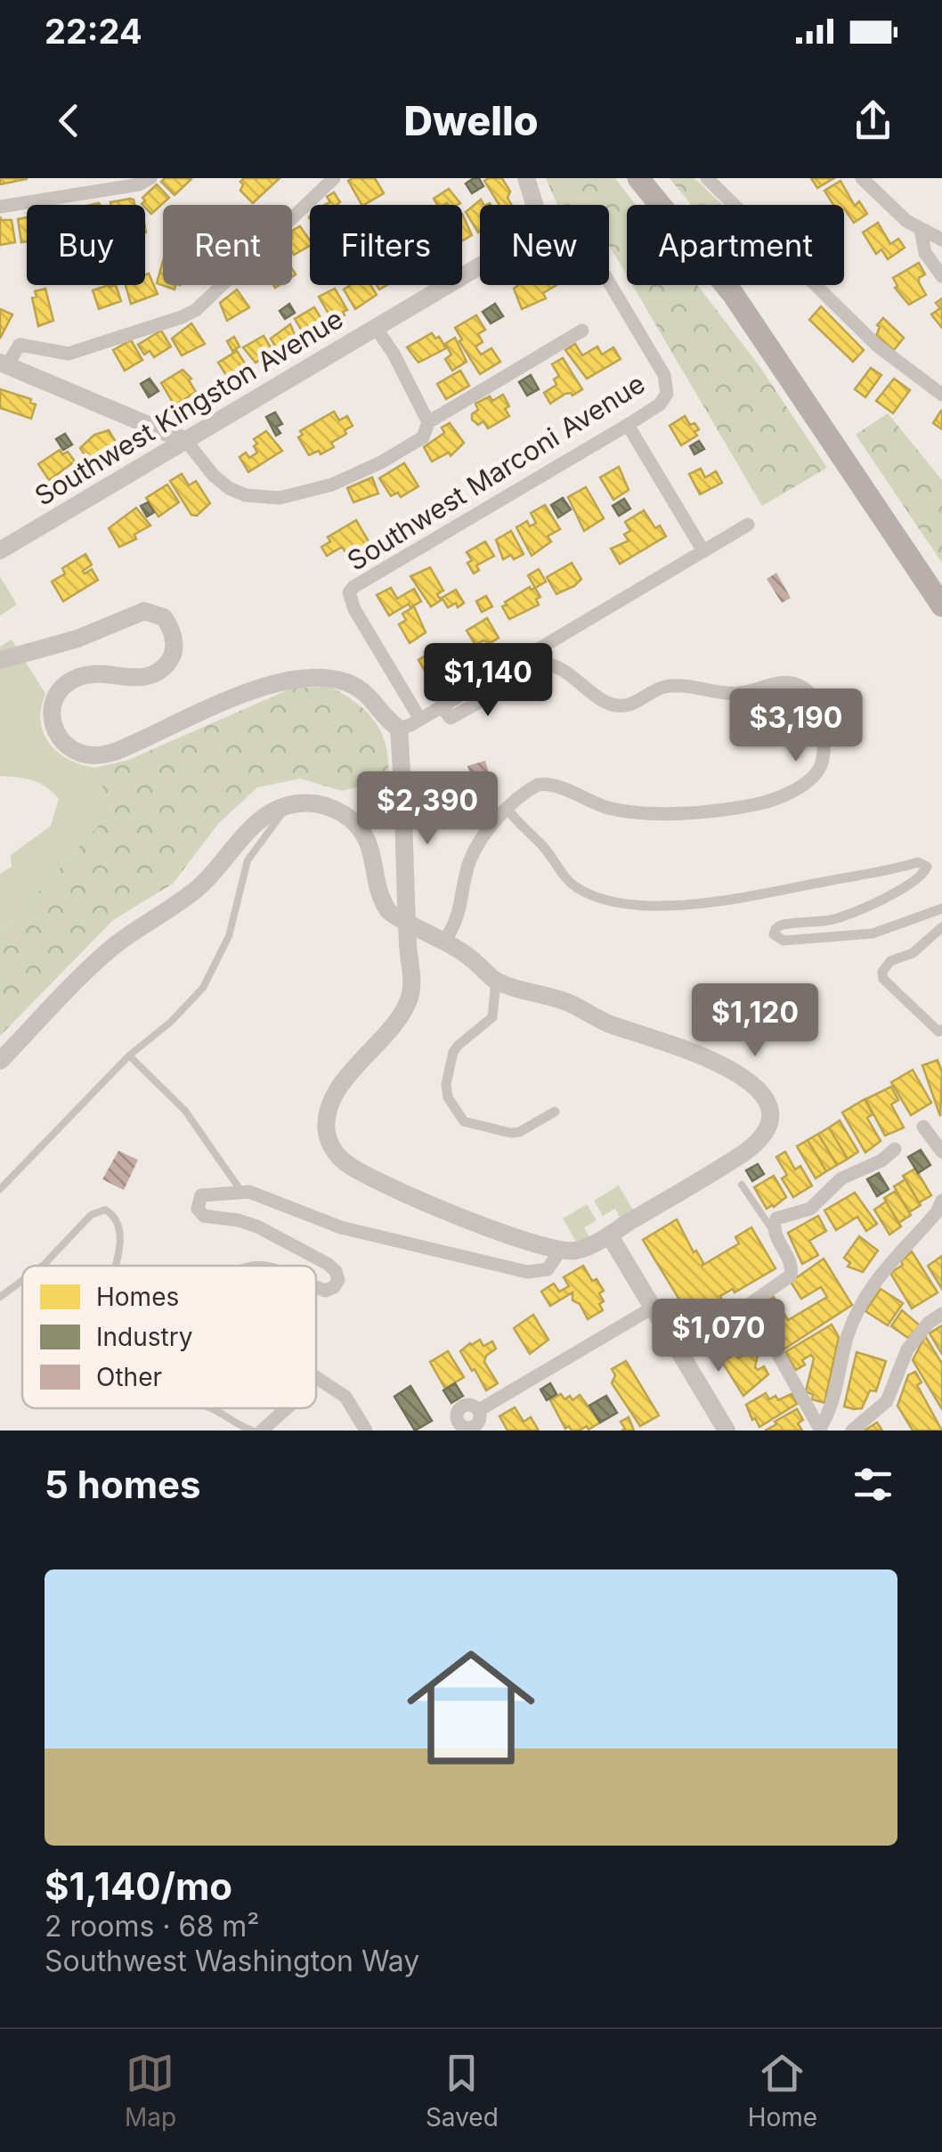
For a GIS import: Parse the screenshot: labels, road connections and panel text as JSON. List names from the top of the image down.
{
  "streets": {
    "street": ["Southwest Kingston Avenue", "Southwest Marconi Avenue"]
  },
  "legend": ["Homes", "Industry", "Other"],
  "page": {
    "status": "22:24",
    "header": "Dwello",
    "chip": [
      "Buy",
      "Rent",
      "Filters",
      "New",
      "Apartment"
    ],
    "price": [
      "$1,140",
      "$3,190",
      "$2,390",
      "$1,120",
      "$1,070"
    ],
    "heading": "5 homes",
    "list": [
      {
        "name": "$1,140/mo",
        "note": "2 rooms · 68 m² · Southwest Washington Way"
      }
    ],
    "tabs": ["Map", "Saved", "Home"]
  }
}
